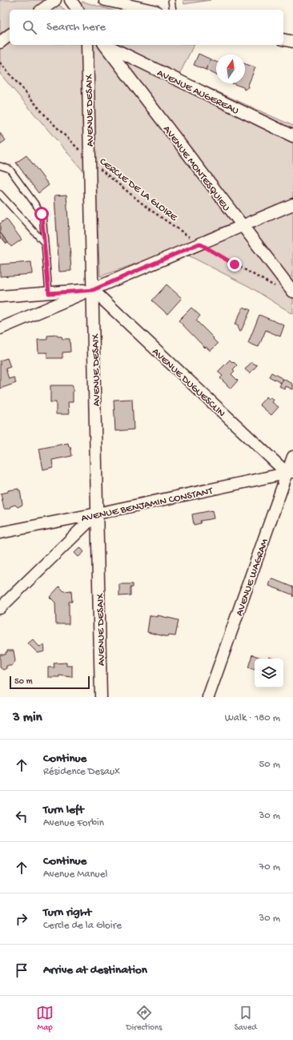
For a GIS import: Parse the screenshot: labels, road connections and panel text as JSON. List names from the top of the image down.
{
  "streets": {
    "street": [
      "AVENUE AUGEREAU",
      "AVENUE DESAIX",
      "AVENUE MONTESQUIEU",
      "AVENUE DUGUESCLIN",
      "AVENUE BENJAMIN CONSTANT",
      "AVENUE WAGRAM"
    ],
    "path": ["CERCLE DE LA GLOIRE"]
  },
  "crossings": [
    ["AVENUE DESAIX", "CERCLE DE LA GLOIRE"],
    ["AVENUE DESAIX", "AVENUE DUGUESCLIN"],
    ["AVENUE DESAIX", "AVENUE BENJAMIN CONSTANT"],
    ["AVENUE DUGUESCLIN", "AVENUE BENJAMIN CONSTANT"],
    ["AVENUE DUGUESCLIN", "AVENUE WAGRAM"],
    ["AVENUE BENJAMIN CONSTANT", "AVENUE WAGRAM"]
  ],
  "scale_bar": "50 m",
  "north": "top",
  "page": {
    "search": "Search here",
    "scale": "50 m",
    "heading": ["3 min", "Walk · 180 m"],
    "list": [
      ["Continue", "Résidence Desaux", "50 m"],
      ["Turn left", "Avenue Forbin", "30 m"],
      ["Continue", "Avenue Manuel", "70 m"],
      ["Turn right", "Cercle de la Gloire", "30 m"],
      "Arrive at destination"
    ],
    "nav": ["Map", "Directions", "Saved"]
  }
}
